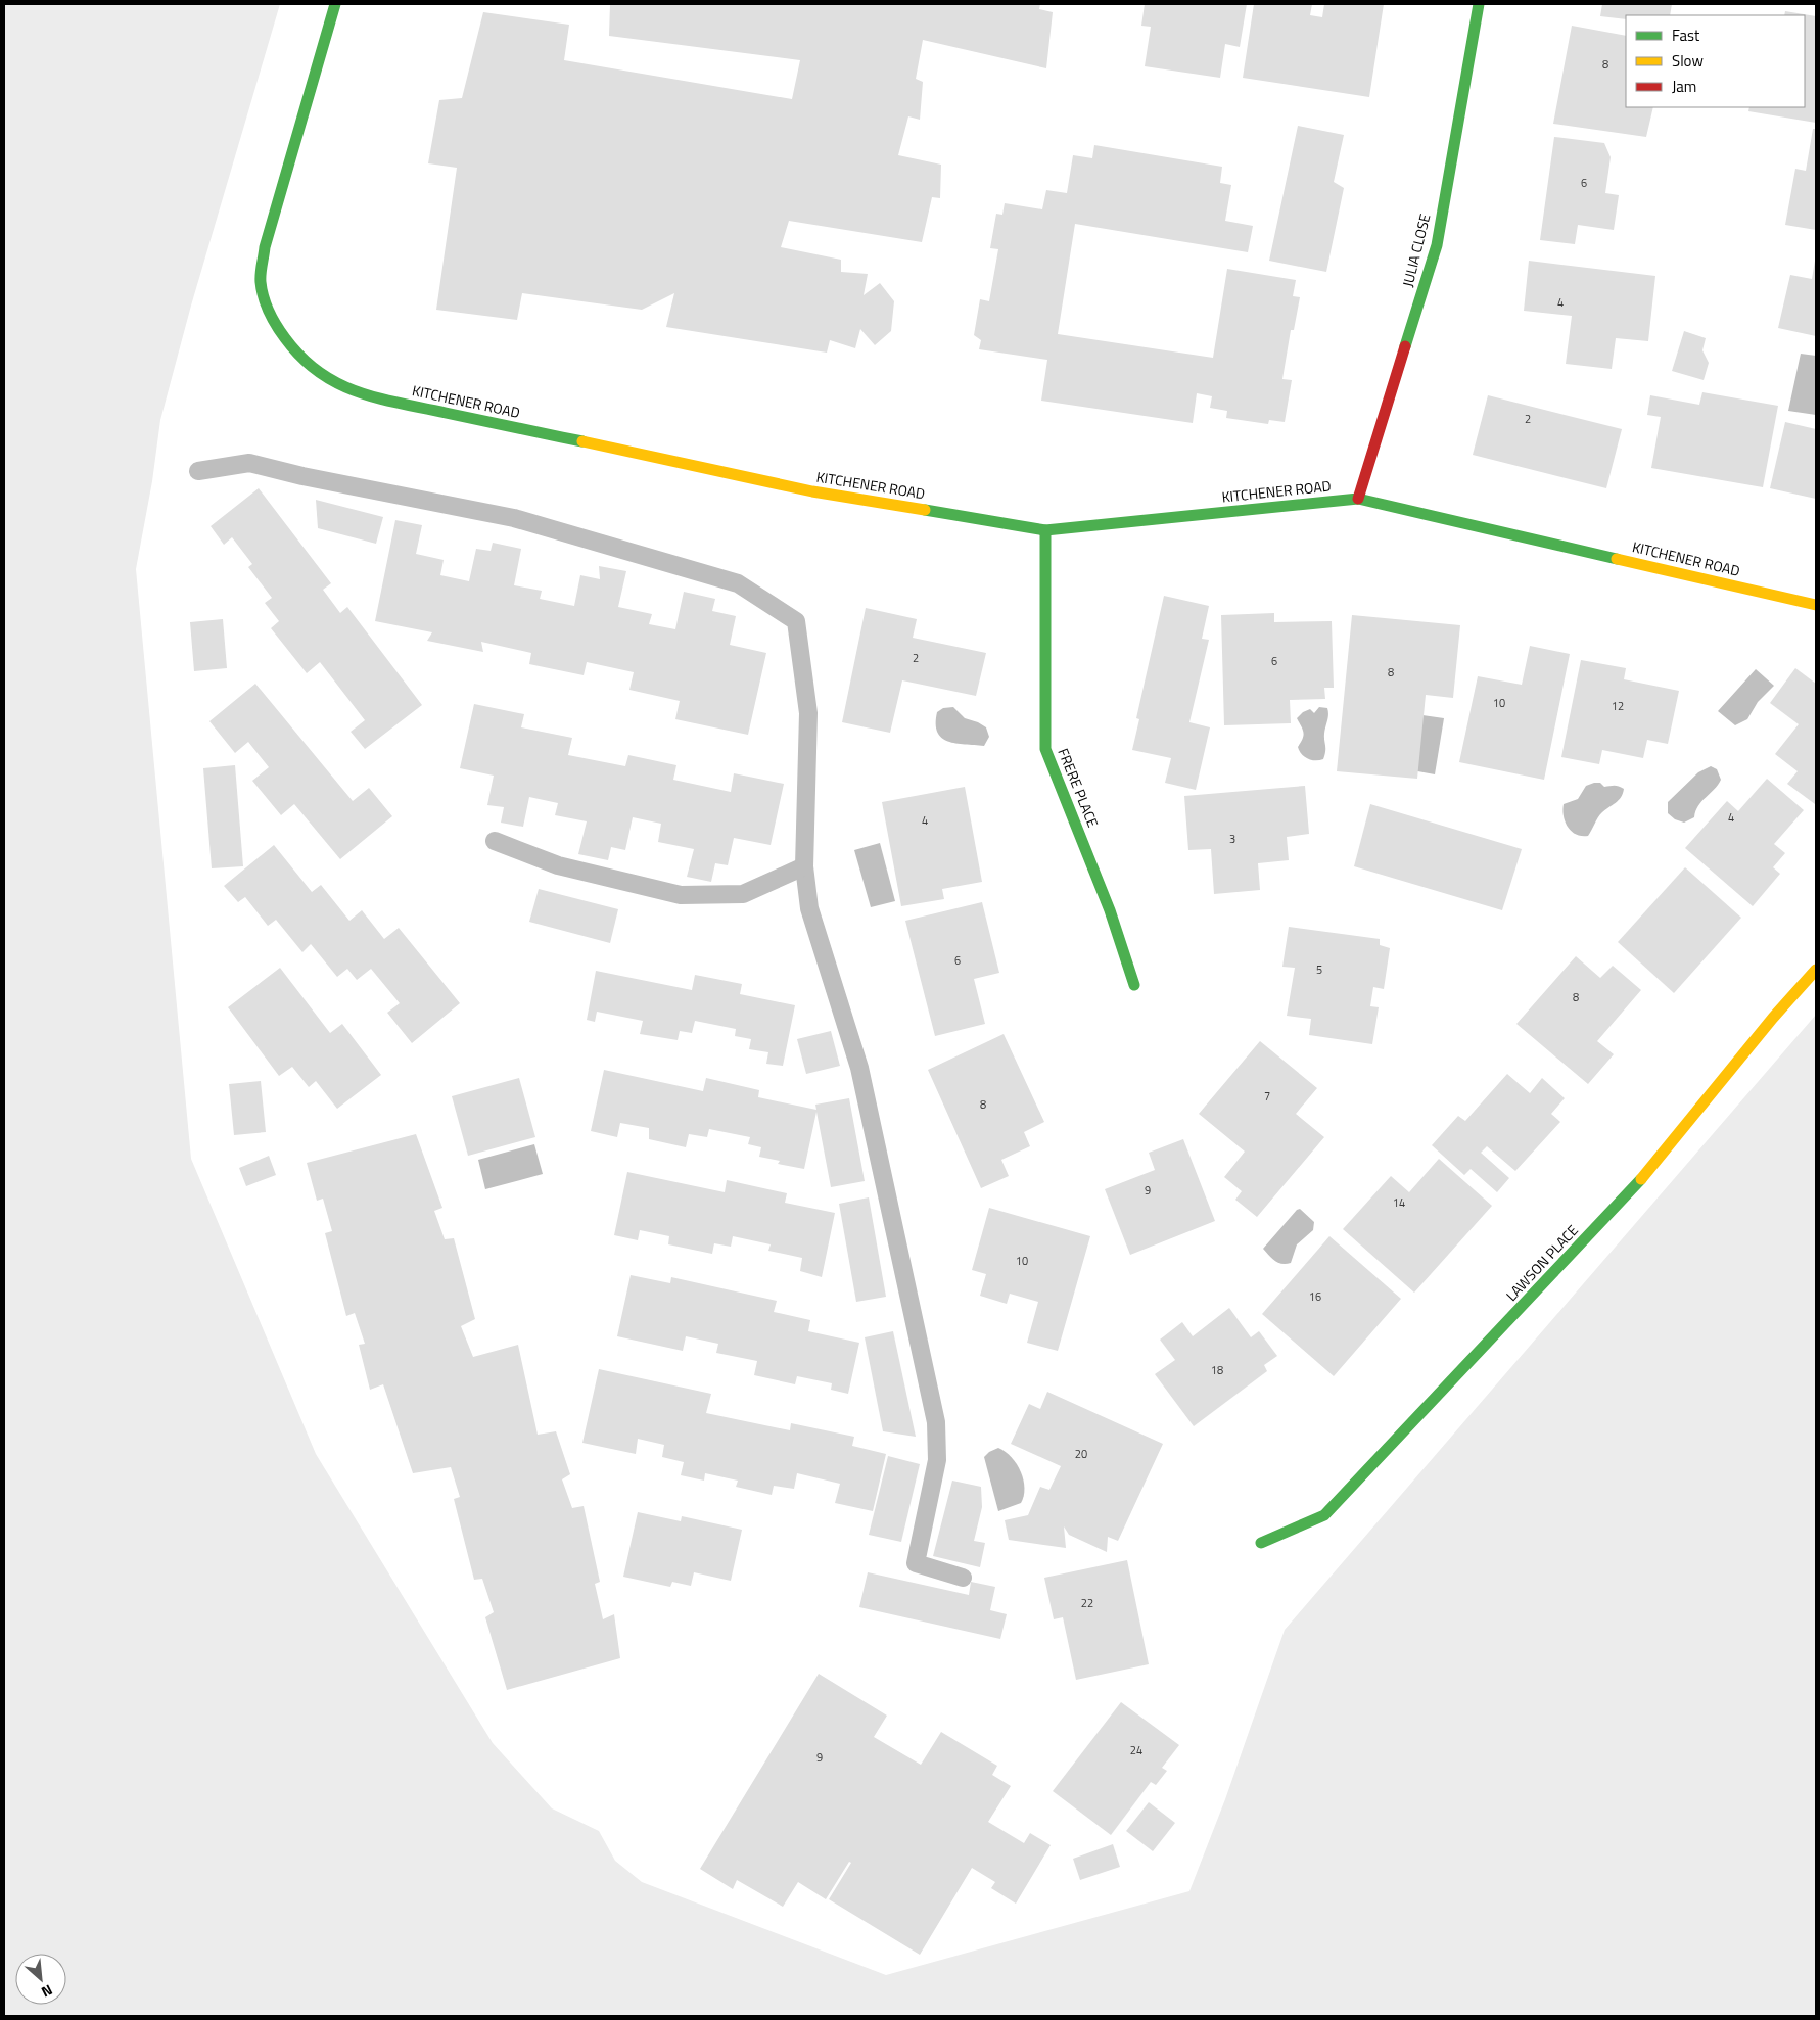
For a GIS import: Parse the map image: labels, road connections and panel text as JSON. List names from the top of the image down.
{
  "streets": {
    "street": [
      "JULIA CLOSE",
      "KITCHENER ROAD",
      "FRERE PLACE",
      "LAWSON PLACE"
    ]
  },
  "crossings": [
    ["JULIA CLOSE", "KITCHENER ROAD"],
    ["KITCHENER ROAD", "FRERE PLACE"]
  ],
  "house_numbers": [
    "8",
    "6",
    "4",
    "2",
    "2",
    "6",
    "8",
    "10",
    "12",
    "4",
    "4",
    "3",
    "6",
    "5",
    "8",
    "7",
    "8",
    "9",
    "14",
    "10",
    "16",
    "18",
    "20",
    "22",
    "24",
    "9"
  ],
  "legend": ["Fast", "Slow", "Jam"],
  "north": "bottom right"
}
